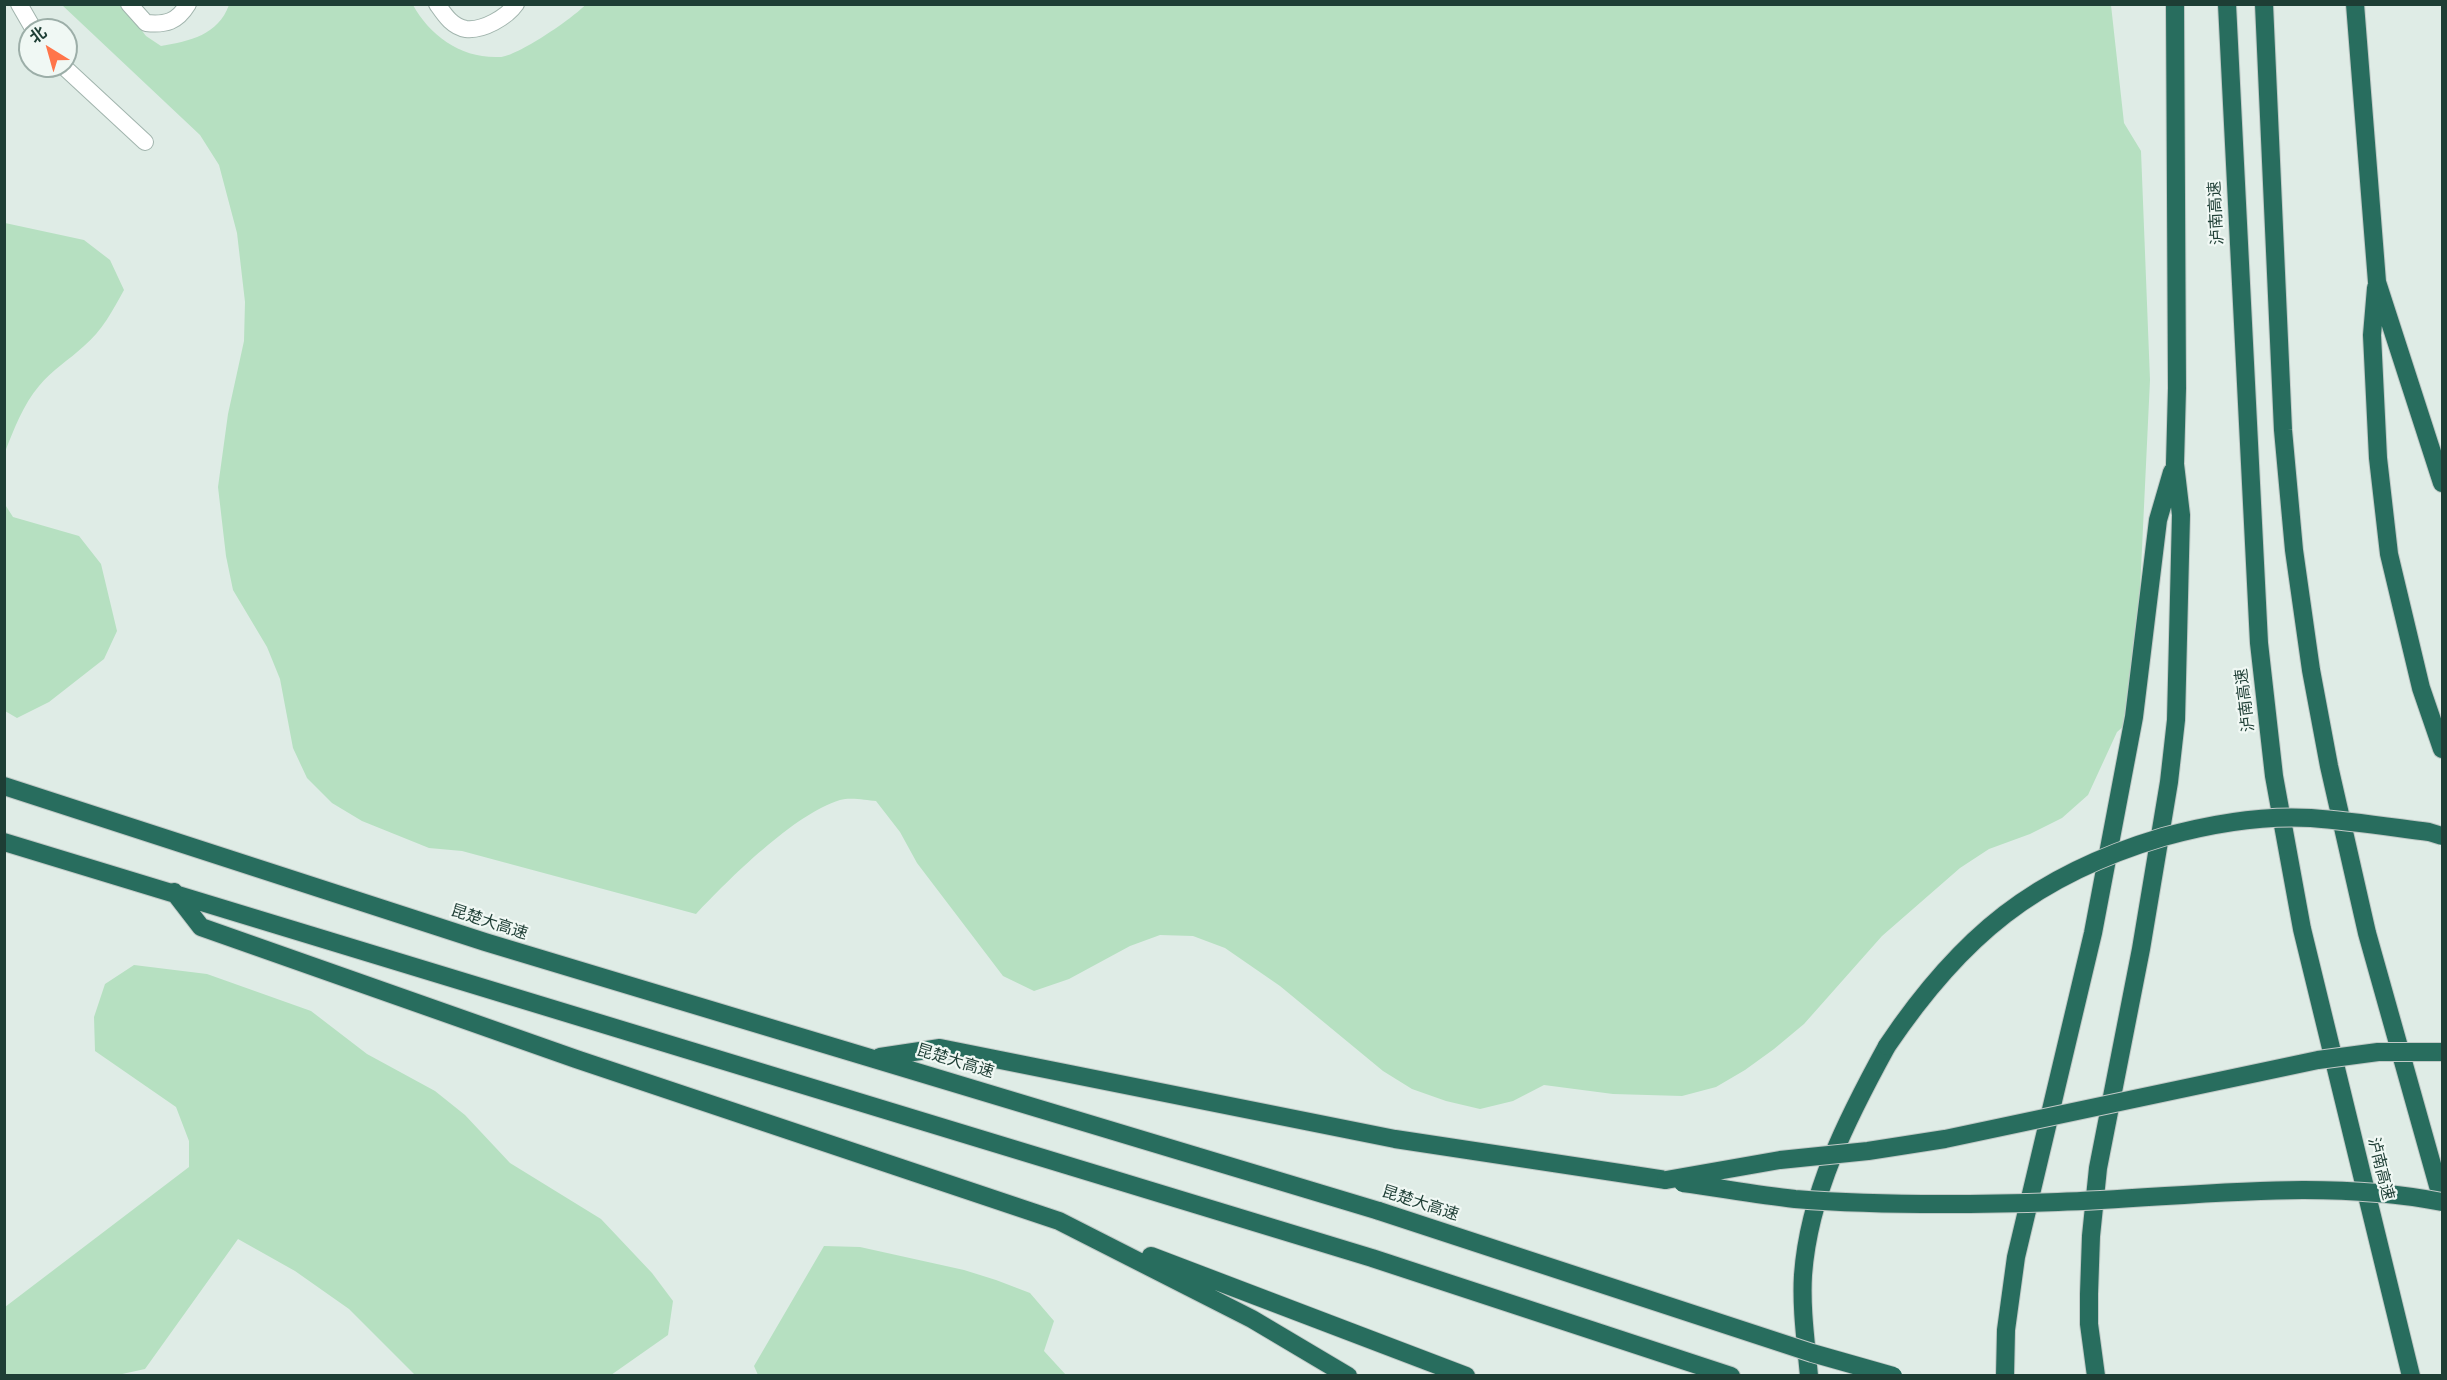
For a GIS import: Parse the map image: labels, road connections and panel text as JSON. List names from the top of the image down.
{
  "streets": {
    "highway": ["泸南高速", "昆楚大高速"]
  },
  "north": "top left"
}
